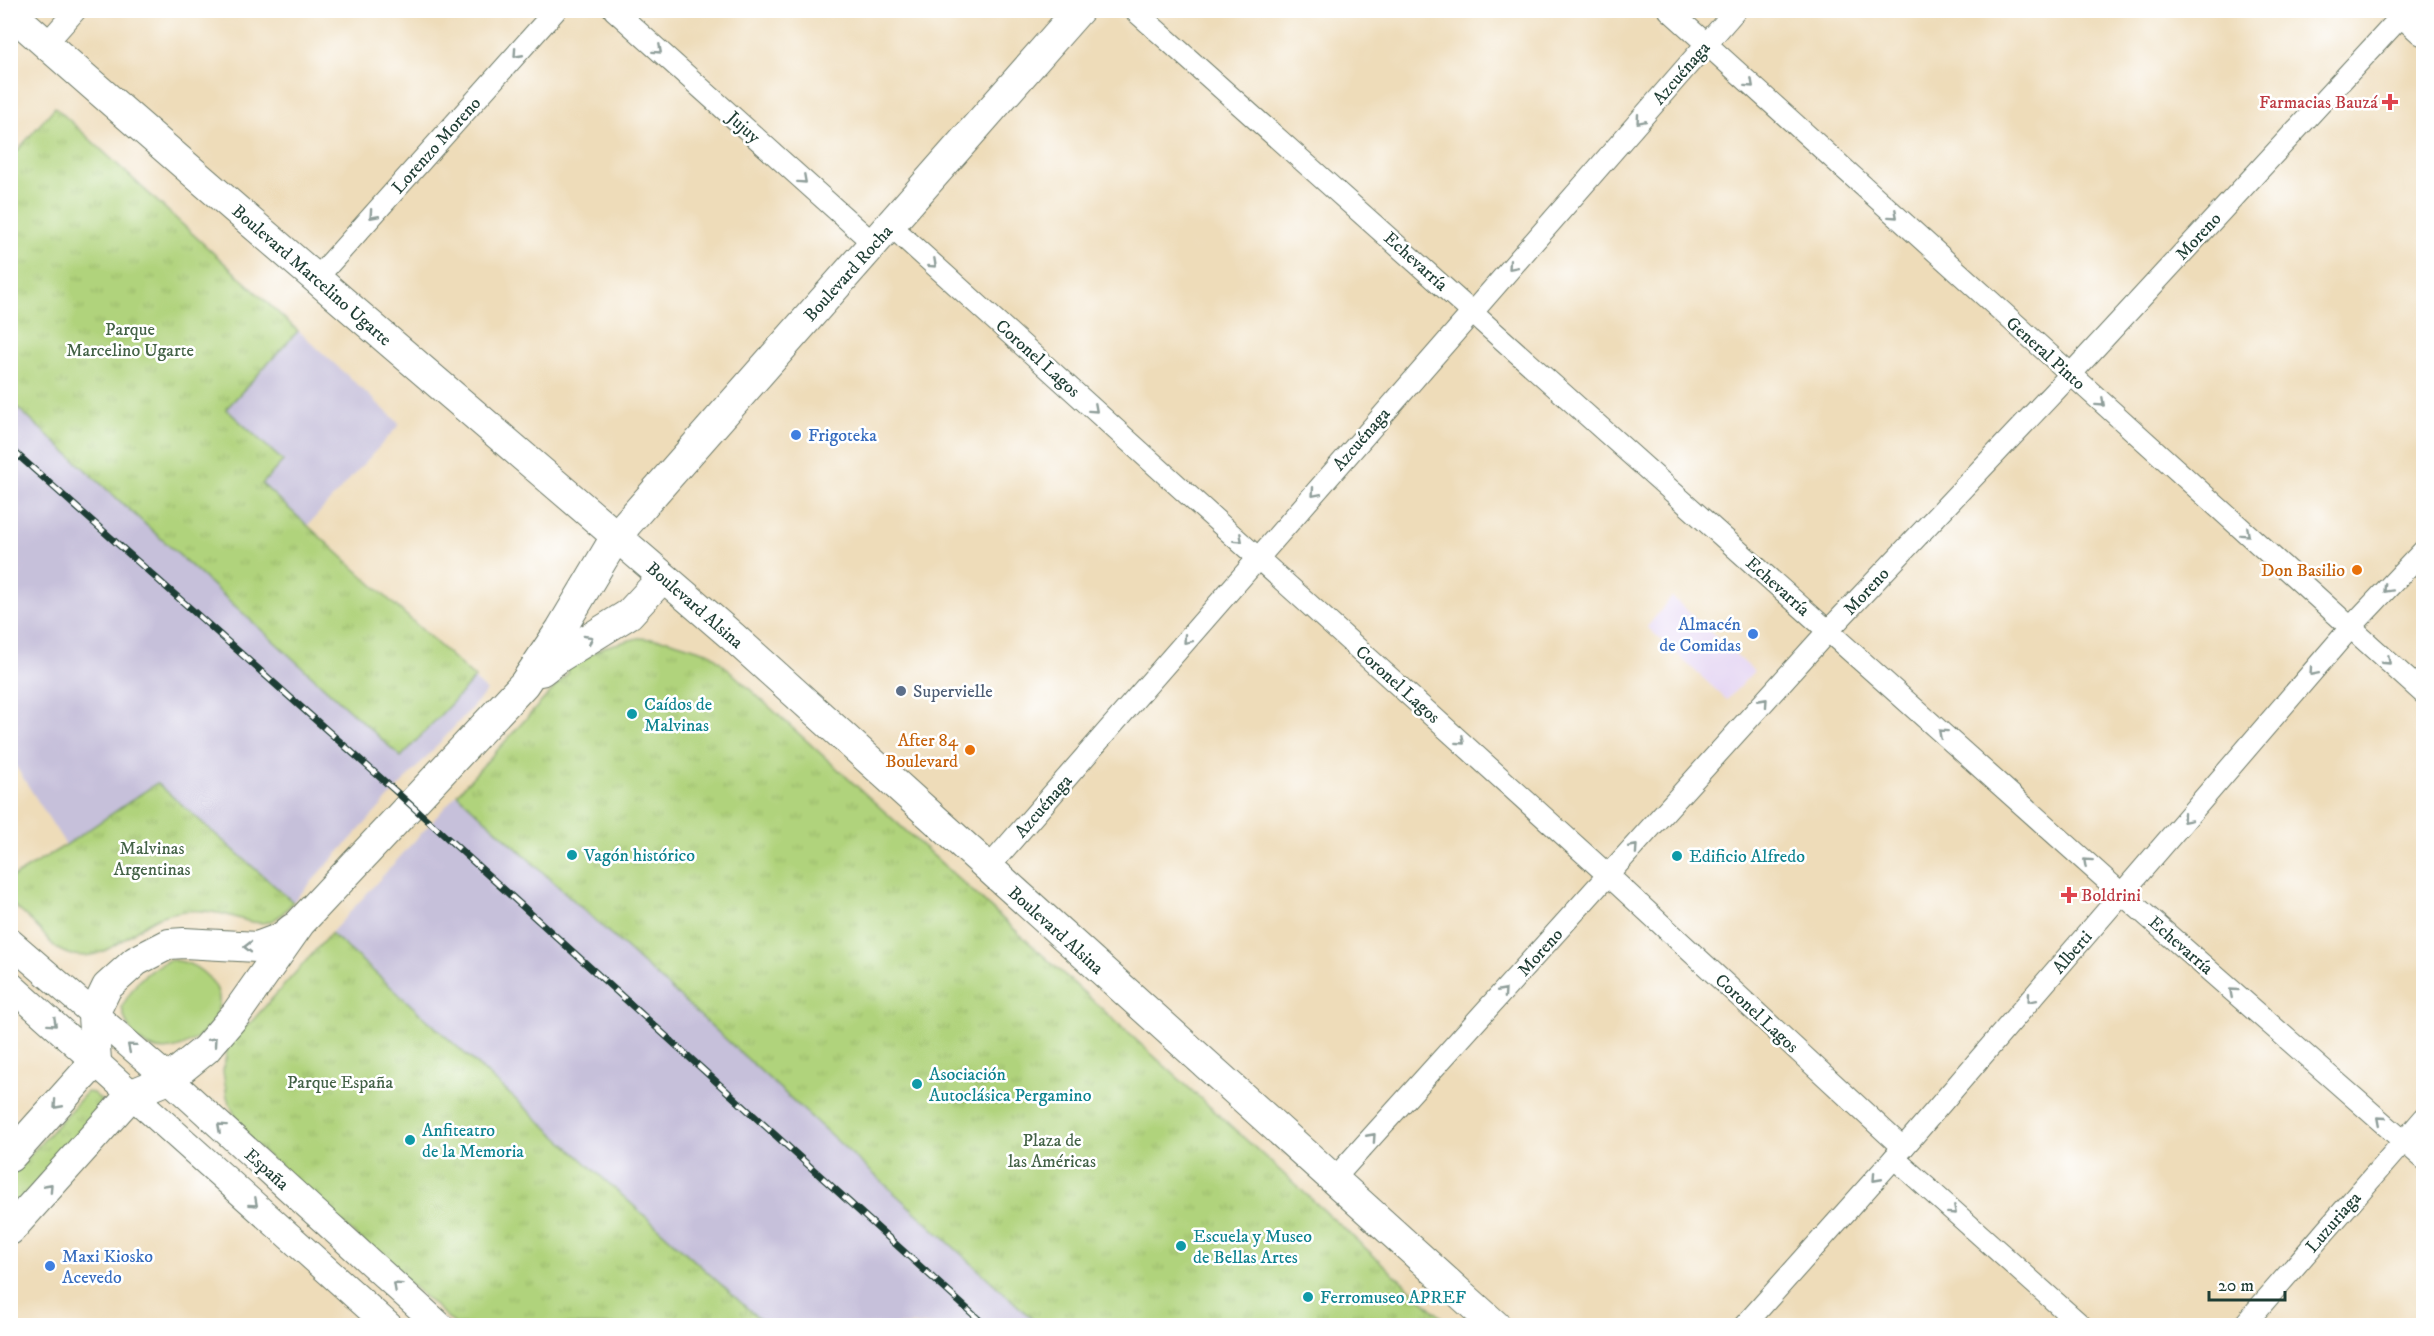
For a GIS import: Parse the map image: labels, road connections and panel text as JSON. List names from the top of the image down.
{
  "streets": {
    "main road": ["Boulevard Rocha", "Boulevard Marcelino Ugarte", "Boulevard Alsina"],
    "street": [
      "Azcuénaga",
      "Jujuy",
      "Lorenzo Moreno",
      "Moreno",
      "Echevarría",
      "General Pinto",
      "Coronel Lagos",
      "Alberti",
      "España",
      "Luzuriaga"
    ]
  },
  "crossings": [
    ["Azcuénaga", "Echevarría"],
    ["Azcuénaga", "General Pinto"],
    ["Azcuénaga", "Coronel Lagos"],
    ["Azcuénaga", "Boulevard Alsina"],
    ["Jujuy", "Boulevard Rocha"],
    ["Jujuy", "Coronel Lagos"],
    ["Lorenzo Moreno", "Boulevard Marcelino Ugarte"],
    ["Moreno", "Echevarría"],
    ["Moreno", "General Pinto"],
    ["Moreno", "Coronel Lagos"],
    ["Moreno", "Boulevard Alsina"],
    ["Echevarría", "Alberti"],
    ["Echevarría", "Luzuriaga"],
    ["Boulevard Rocha", "Boulevard Marcelino Ugarte"],
    ["Boulevard Rocha", "Coronel Lagos"],
    ["Boulevard Rocha", "Boulevard Alsina"],
    ["Boulevard Marcelino Ugarte", "Boulevard Alsina"],
    ["General Pinto", "Alberti"],
    ["Coronel Lagos", "Alberti"]
  ],
  "one_way": [
    "Azcuénaga",
    "Jujuy",
    "Lorenzo Moreno",
    "Moreno",
    "Echevarría",
    "General Pinto",
    "Coronel Lagos",
    "Alberti"
  ],
  "parks": [
    "Parque Marcelino Ugarte",
    "Malvinas Argentinas",
    "Parque España",
    "Plaza de las Américas"
  ],
  "places": {
    "health": ["Farmacias Bauzá", "Boldrini"],
    "other": [
      "Frigoteka",
      "Don Basilio",
      "Almacén de Comidas",
      "Supervielle",
      "Caídos de Malvinas",
      "After 84 Boulevard",
      "Vagón histórico",
      "Edificio Alfredo",
      "Asociación Autoclásica Pergamino",
      "Anfiteatro de la Memoria",
      "Escuela y Museo de Bellas Artes",
      "Maxi Kiosko Acevedo",
      "Ferromuseo APREF"
    ]
  },
  "scale_bar": "20 m"
}
